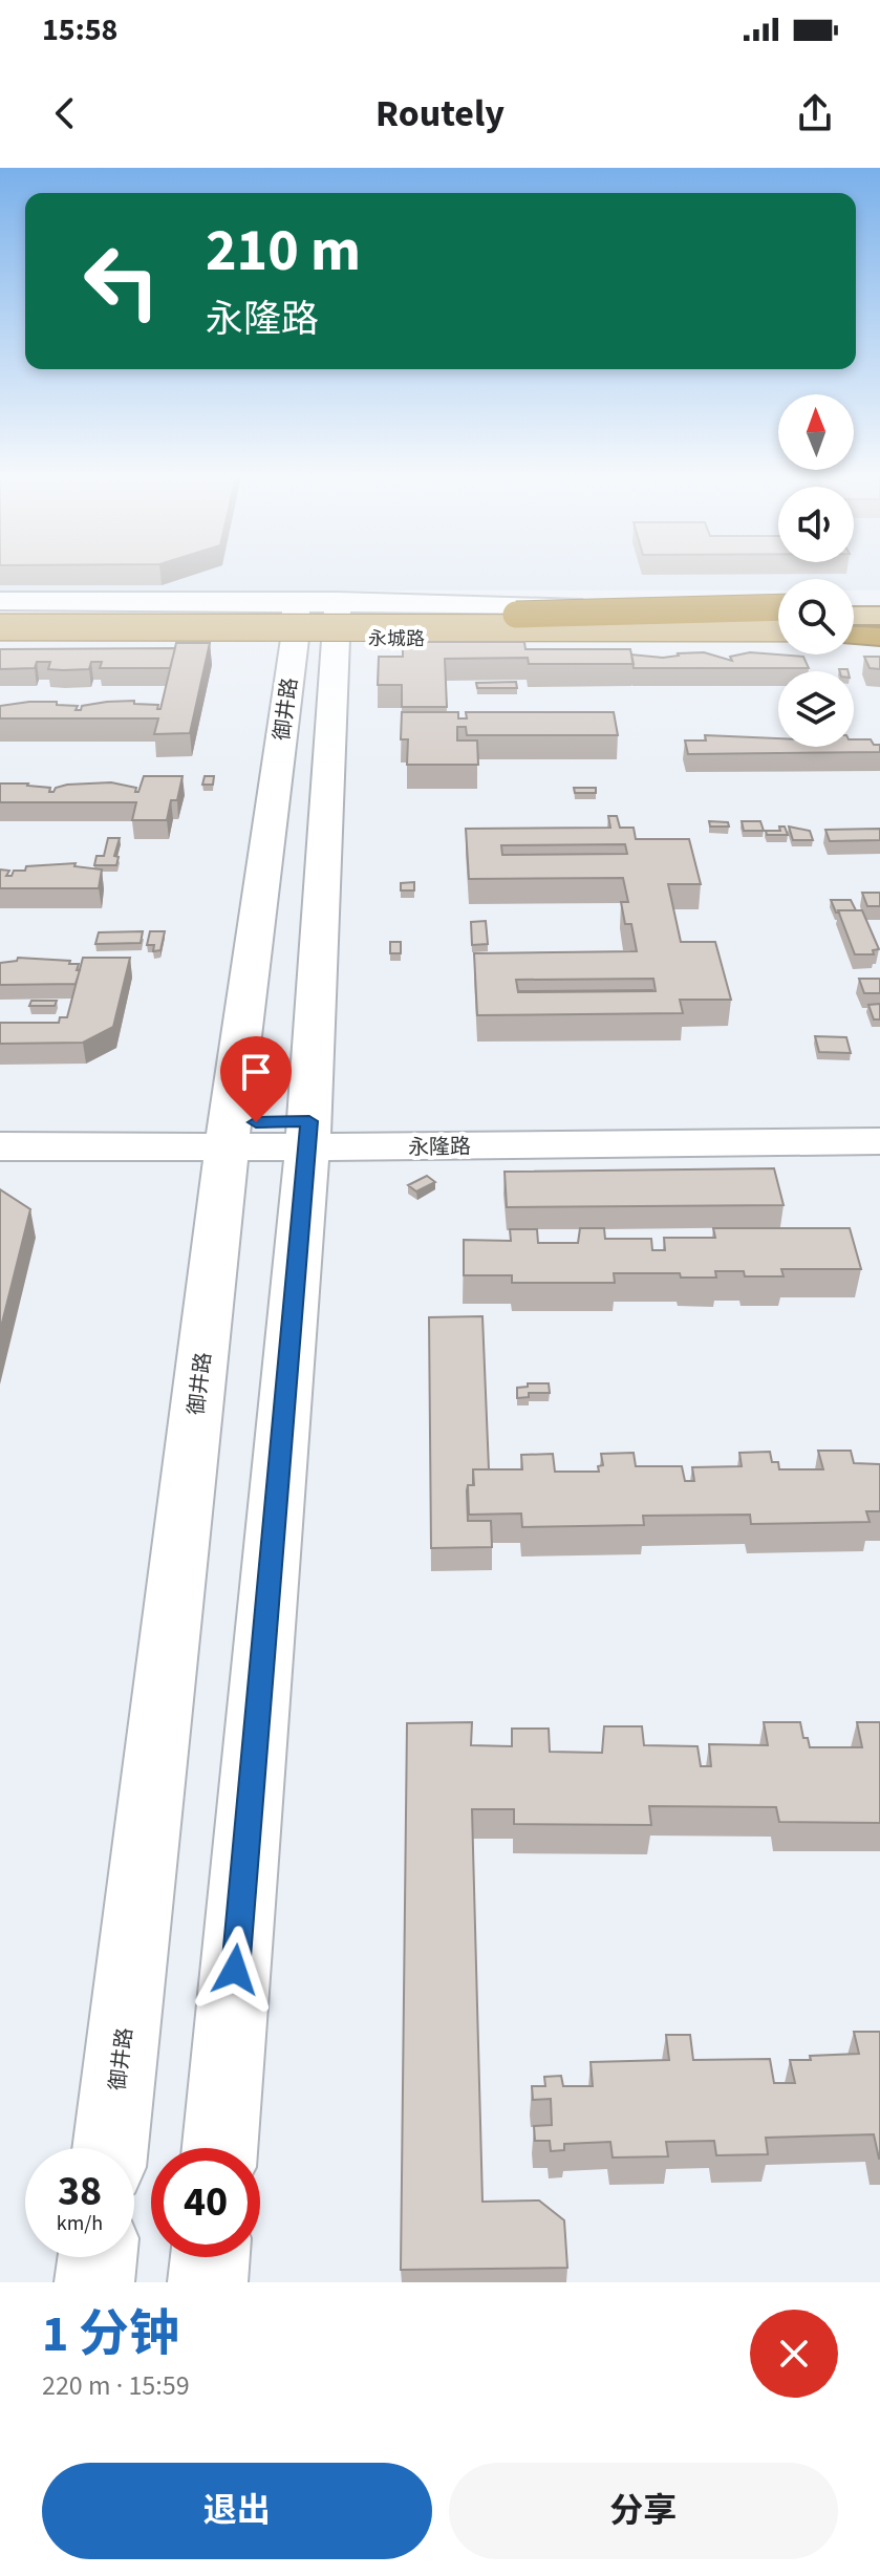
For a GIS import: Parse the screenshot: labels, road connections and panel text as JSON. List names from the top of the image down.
{
  "streets": {
    "street": ["永城路", "御井路", "永隆路"]
  },
  "crossings": [
    ["永城路", "御井路"],
    ["御井路", "永隆路"]
  ],
  "north": "top",
  "page": {
    "status": "15:58",
    "header": "Routely",
    "turn": ["210 m", "永隆路"],
    "speed": "38 km/h",
    "limit": "40",
    "heading": ["1 分钟", "220 m · 15:59"],
    "buttons": ["退出", "分享"]
  }
}
